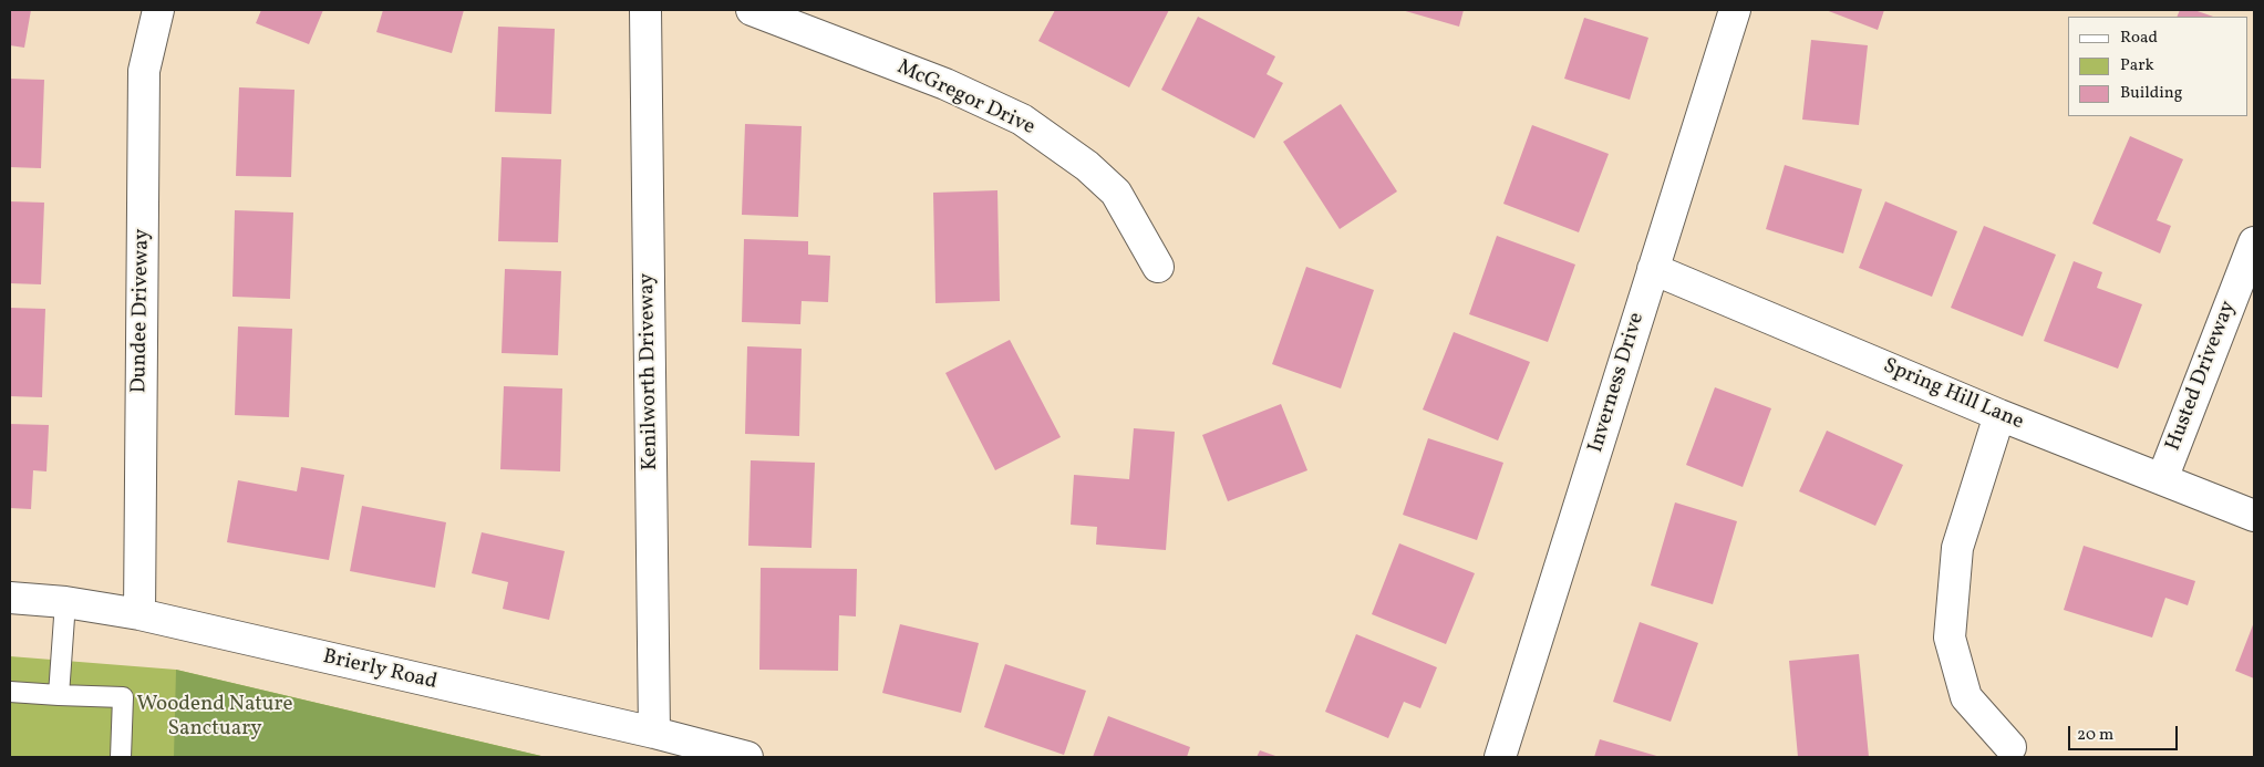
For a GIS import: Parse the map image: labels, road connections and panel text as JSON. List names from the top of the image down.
{
  "streets": {
    "street": [
      "McGregor Drive",
      "Dundee Driveway",
      "Kenilworth Driveway",
      "Husted Driveway",
      "Inverness Drive",
      "Spring Hill Lane",
      "Brierly Road"
    ]
  },
  "crossings": [
    ["Dundee Driveway", "Brierly Road"],
    ["Kenilworth Driveway", "Brierly Road"],
    ["Husted Driveway", "Spring Hill Lane"],
    ["Inverness Drive", "Spring Hill Lane"]
  ],
  "parks": ["Woodend Nature Sanctuary"],
  "legend": ["Road", "Park", "Building"],
  "scale_bar": "20 m"
}
